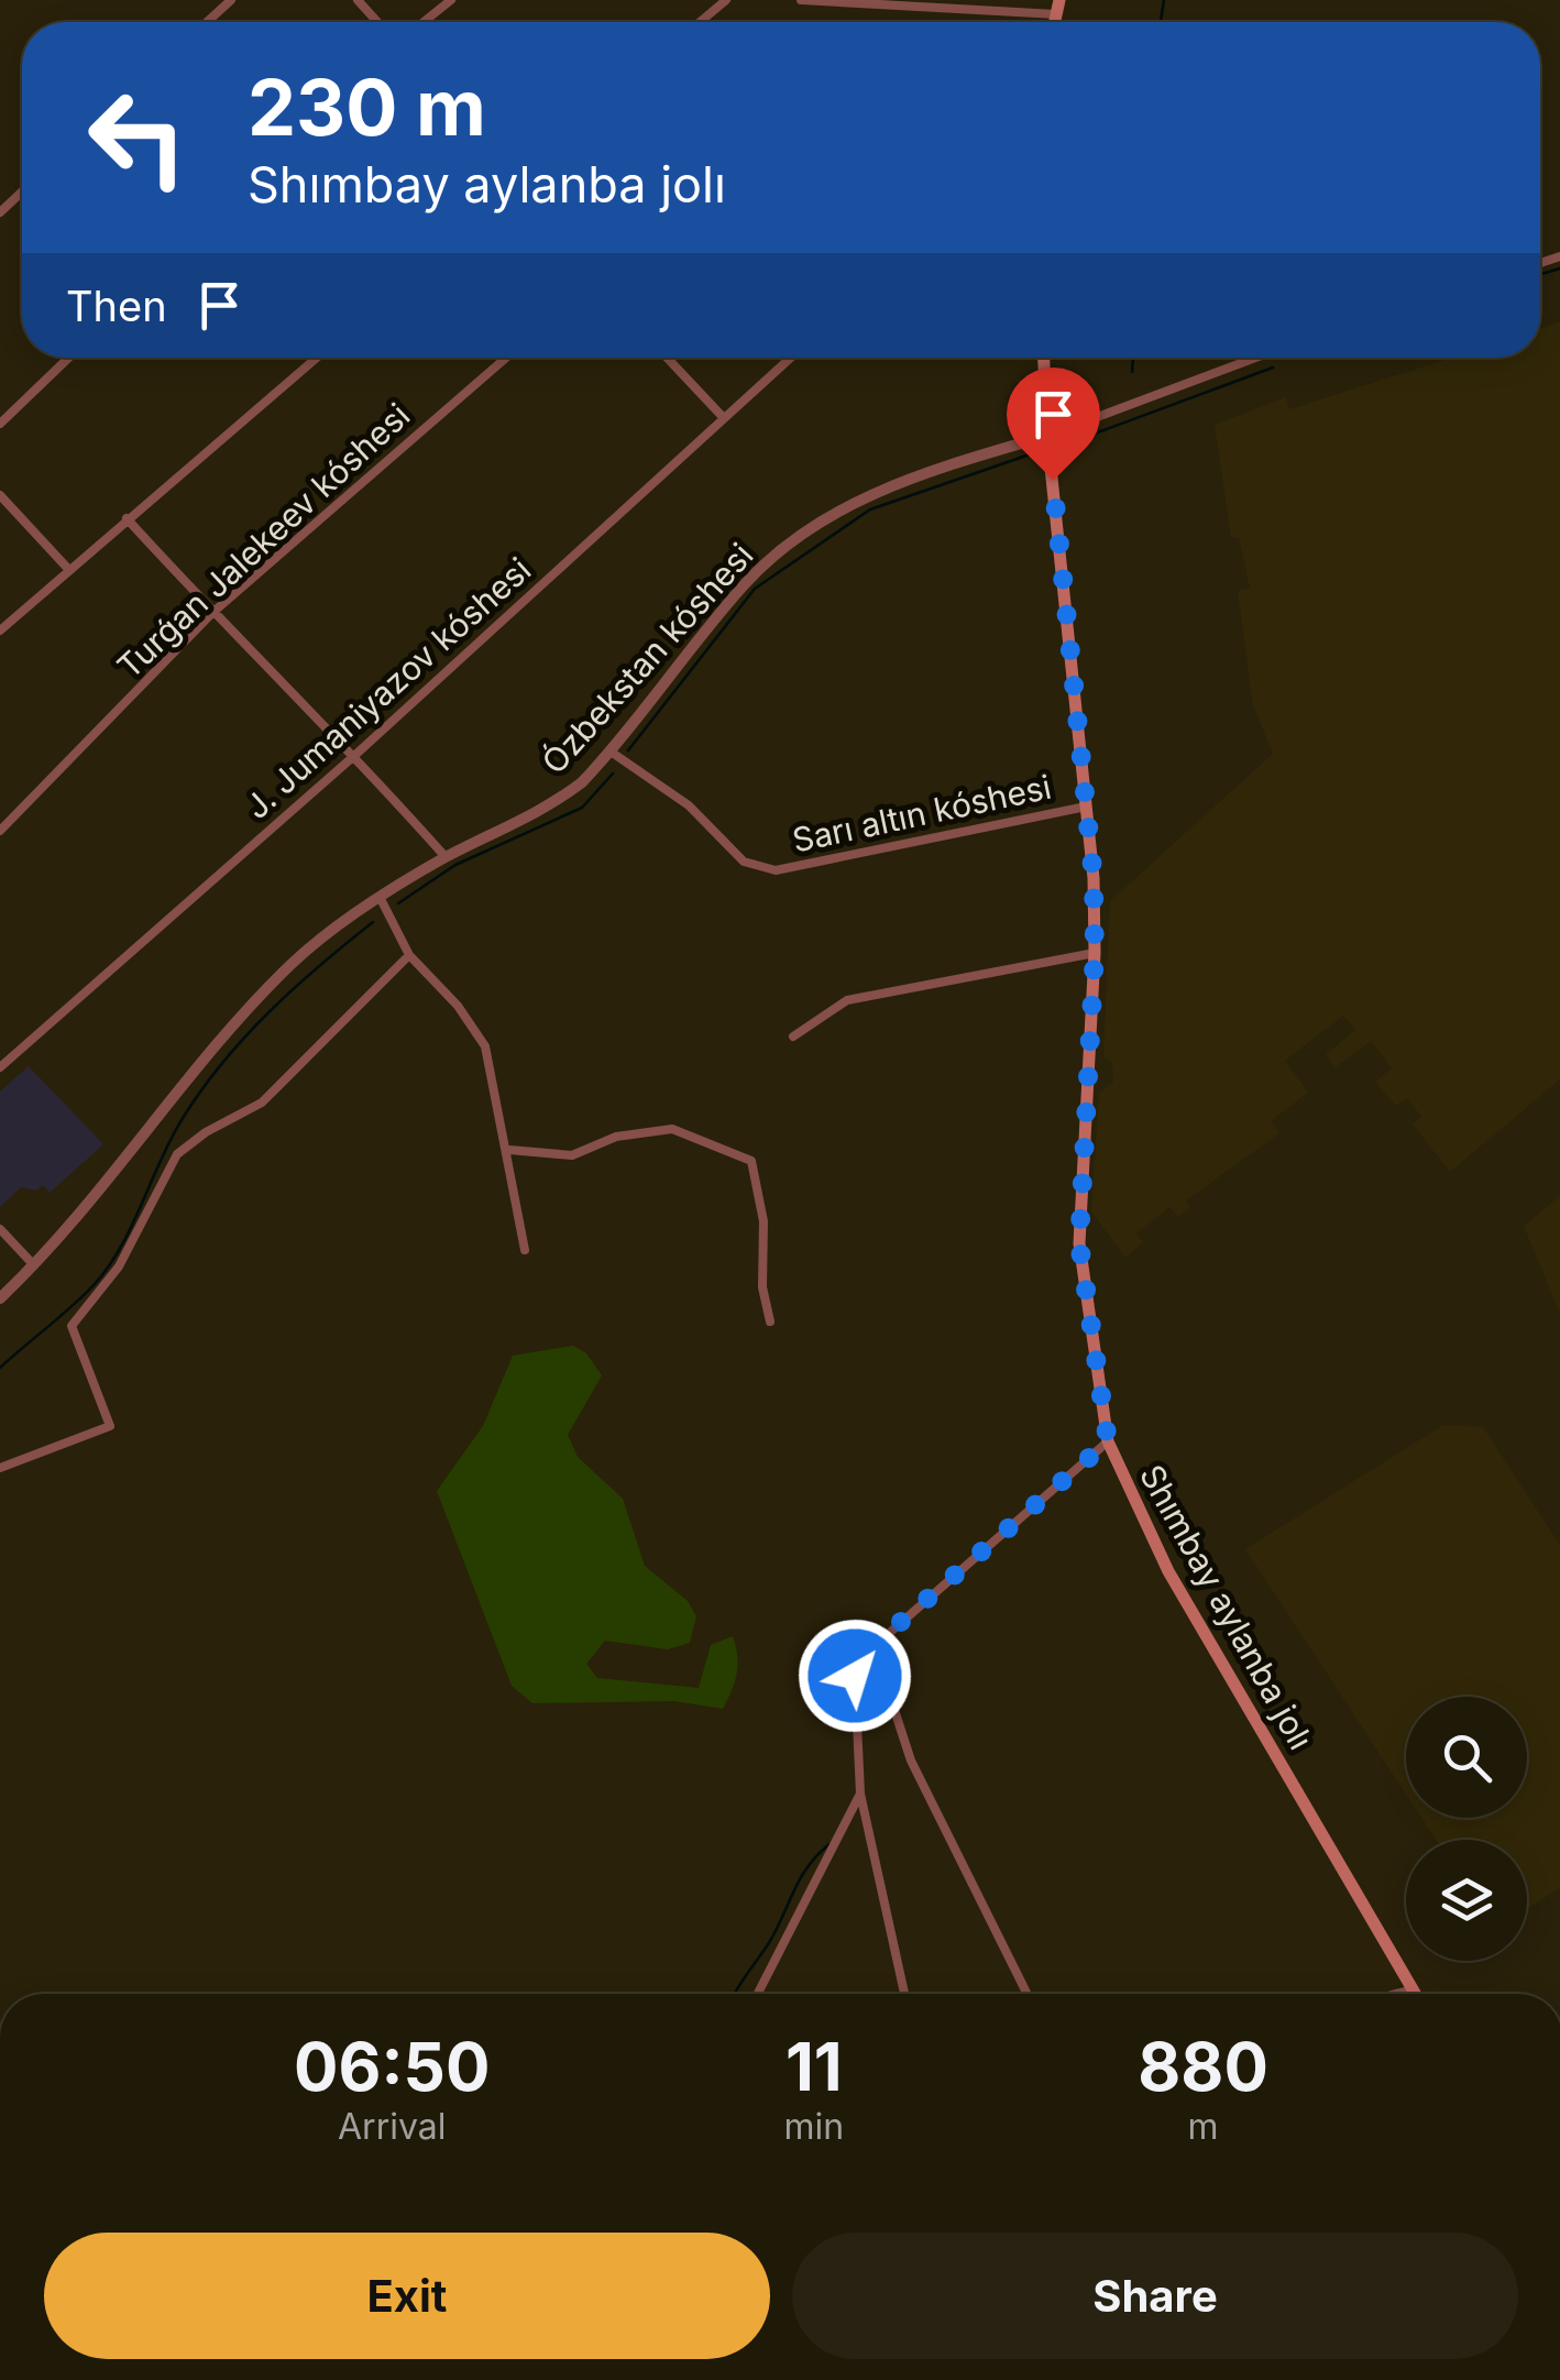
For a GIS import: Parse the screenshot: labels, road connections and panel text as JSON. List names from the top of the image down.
{
  "streets": {
    "main road": ["Shımbay aylanba jolı"],
    "street": [
      "Turǵan Jalekeev kóshesi",
      "Ózbekstan kóshesi",
      "J. Jumaniyazov kóshesi",
      "Sarı altın kóshesi"
    ]
  },
  "crossings": [
    ["Ózbekstan kóshesi", "Sarı altın kóshesi"],
    ["Ózbekstan kóshesi", "Shımbay aylanba jolı"],
    ["Sarı altın kóshesi", "Shımbay aylanba jolı"]
  ],
  "page": {
    "turn": ["230 m", "Shımbay aylanba jolı"],
    "then": "Then",
    "eta": [
      "06:50",
      "Arrival",
      "11",
      "min",
      "880",
      "m"
    ],
    "buttons": ["Exit", "Share"]
  }
}
